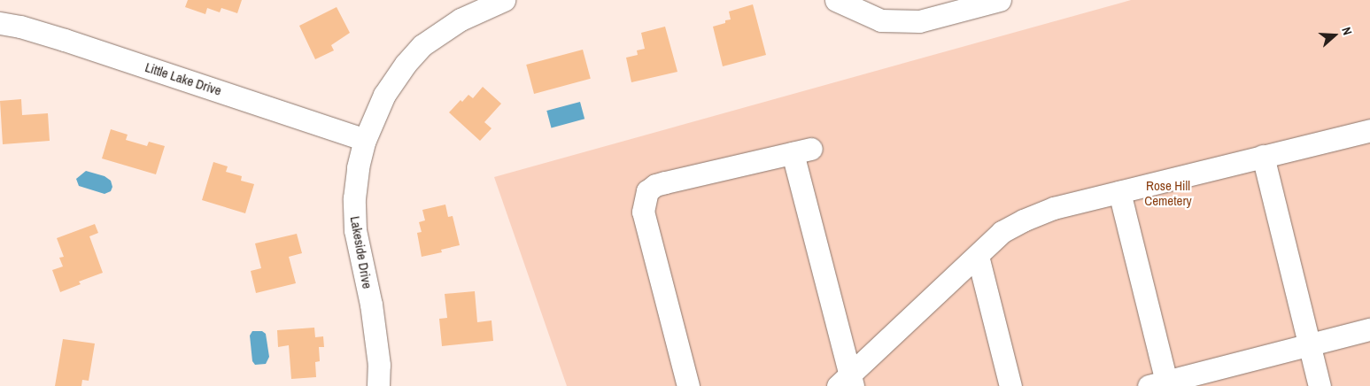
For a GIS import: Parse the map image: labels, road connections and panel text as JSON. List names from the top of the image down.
{
  "streets": {
    "street": ["Little Lake Drive", "Lakeside Drive"]
  },
  "crossings": [
    ["Little Lake Drive", "Lakeside Drive"]
  ],
  "parks": ["Rose Hill Cemetery"],
  "north": "right"
}
